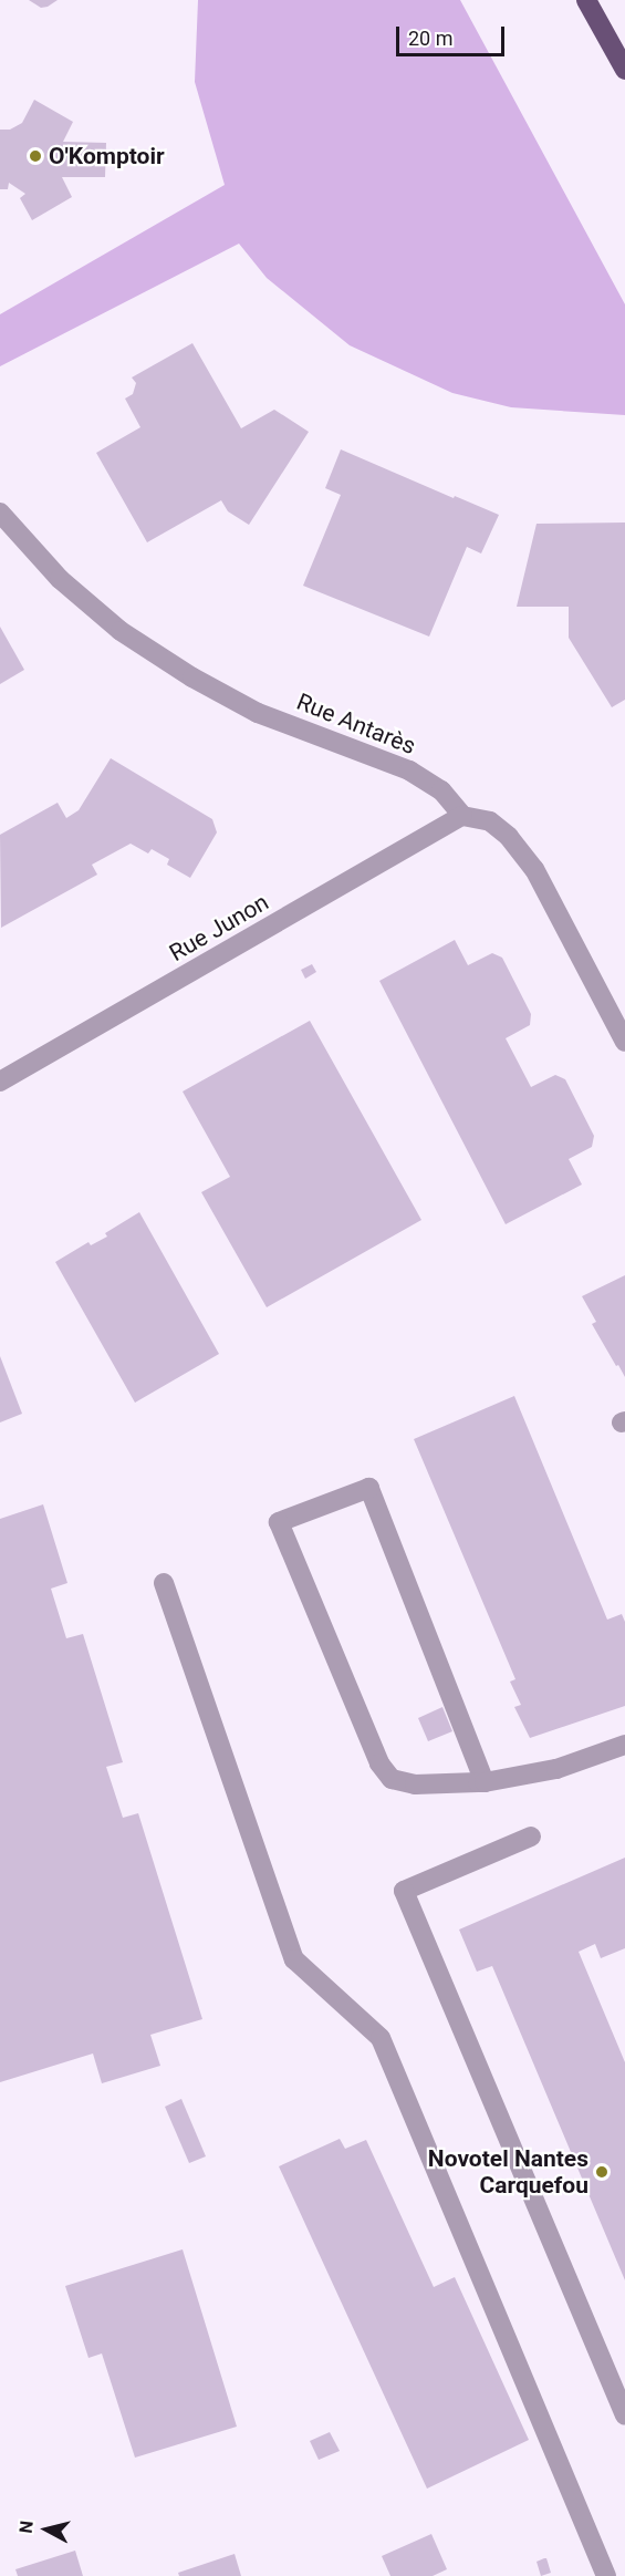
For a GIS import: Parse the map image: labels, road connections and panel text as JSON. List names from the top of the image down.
{
  "streets": {
    "street": ["Rue Antarès", "Rue Junon"]
  },
  "crossings": [
    ["Rue Antarès", "Rue Junon"]
  ],
  "places": ["O'Komptoir", "Novotel Nantes Carquefou"],
  "scale_bar": "20 m",
  "north": "left"
}
